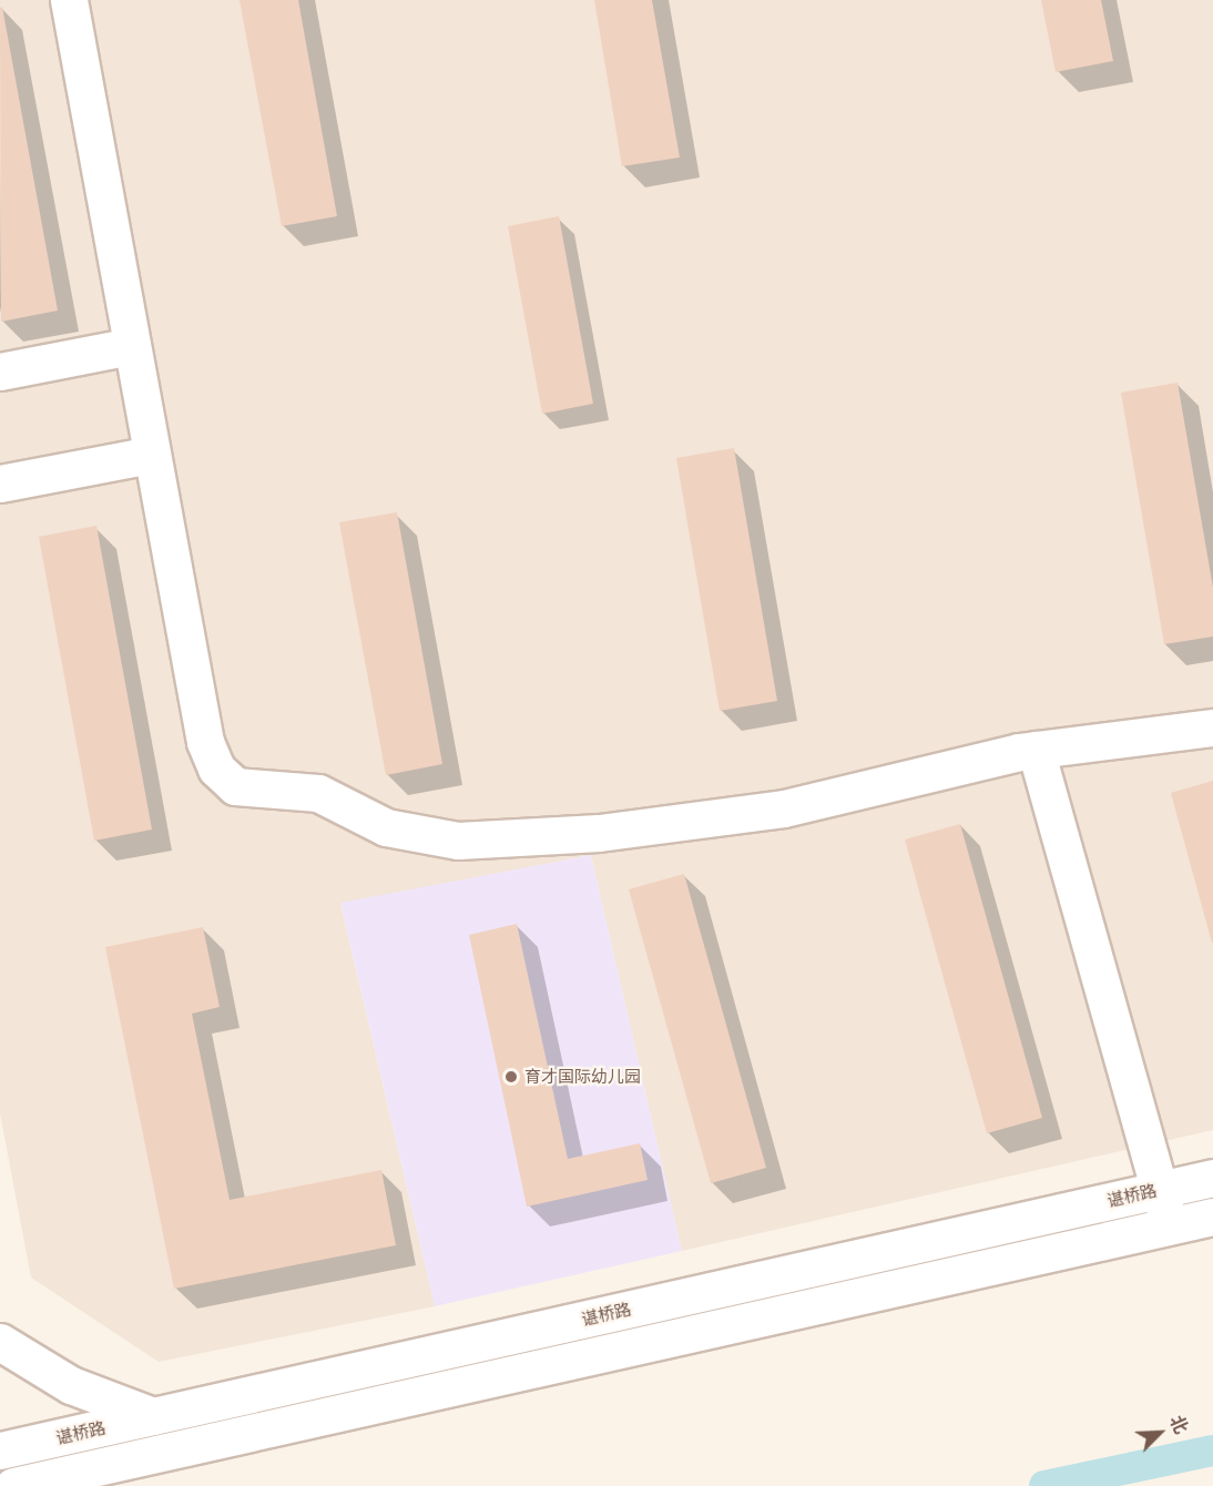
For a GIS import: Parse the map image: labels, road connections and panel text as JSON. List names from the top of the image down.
{
  "streets": {
    "street": ["谌桥路"]
  },
  "places": ["育才国际幼儿园"],
  "north": "top right"
}
